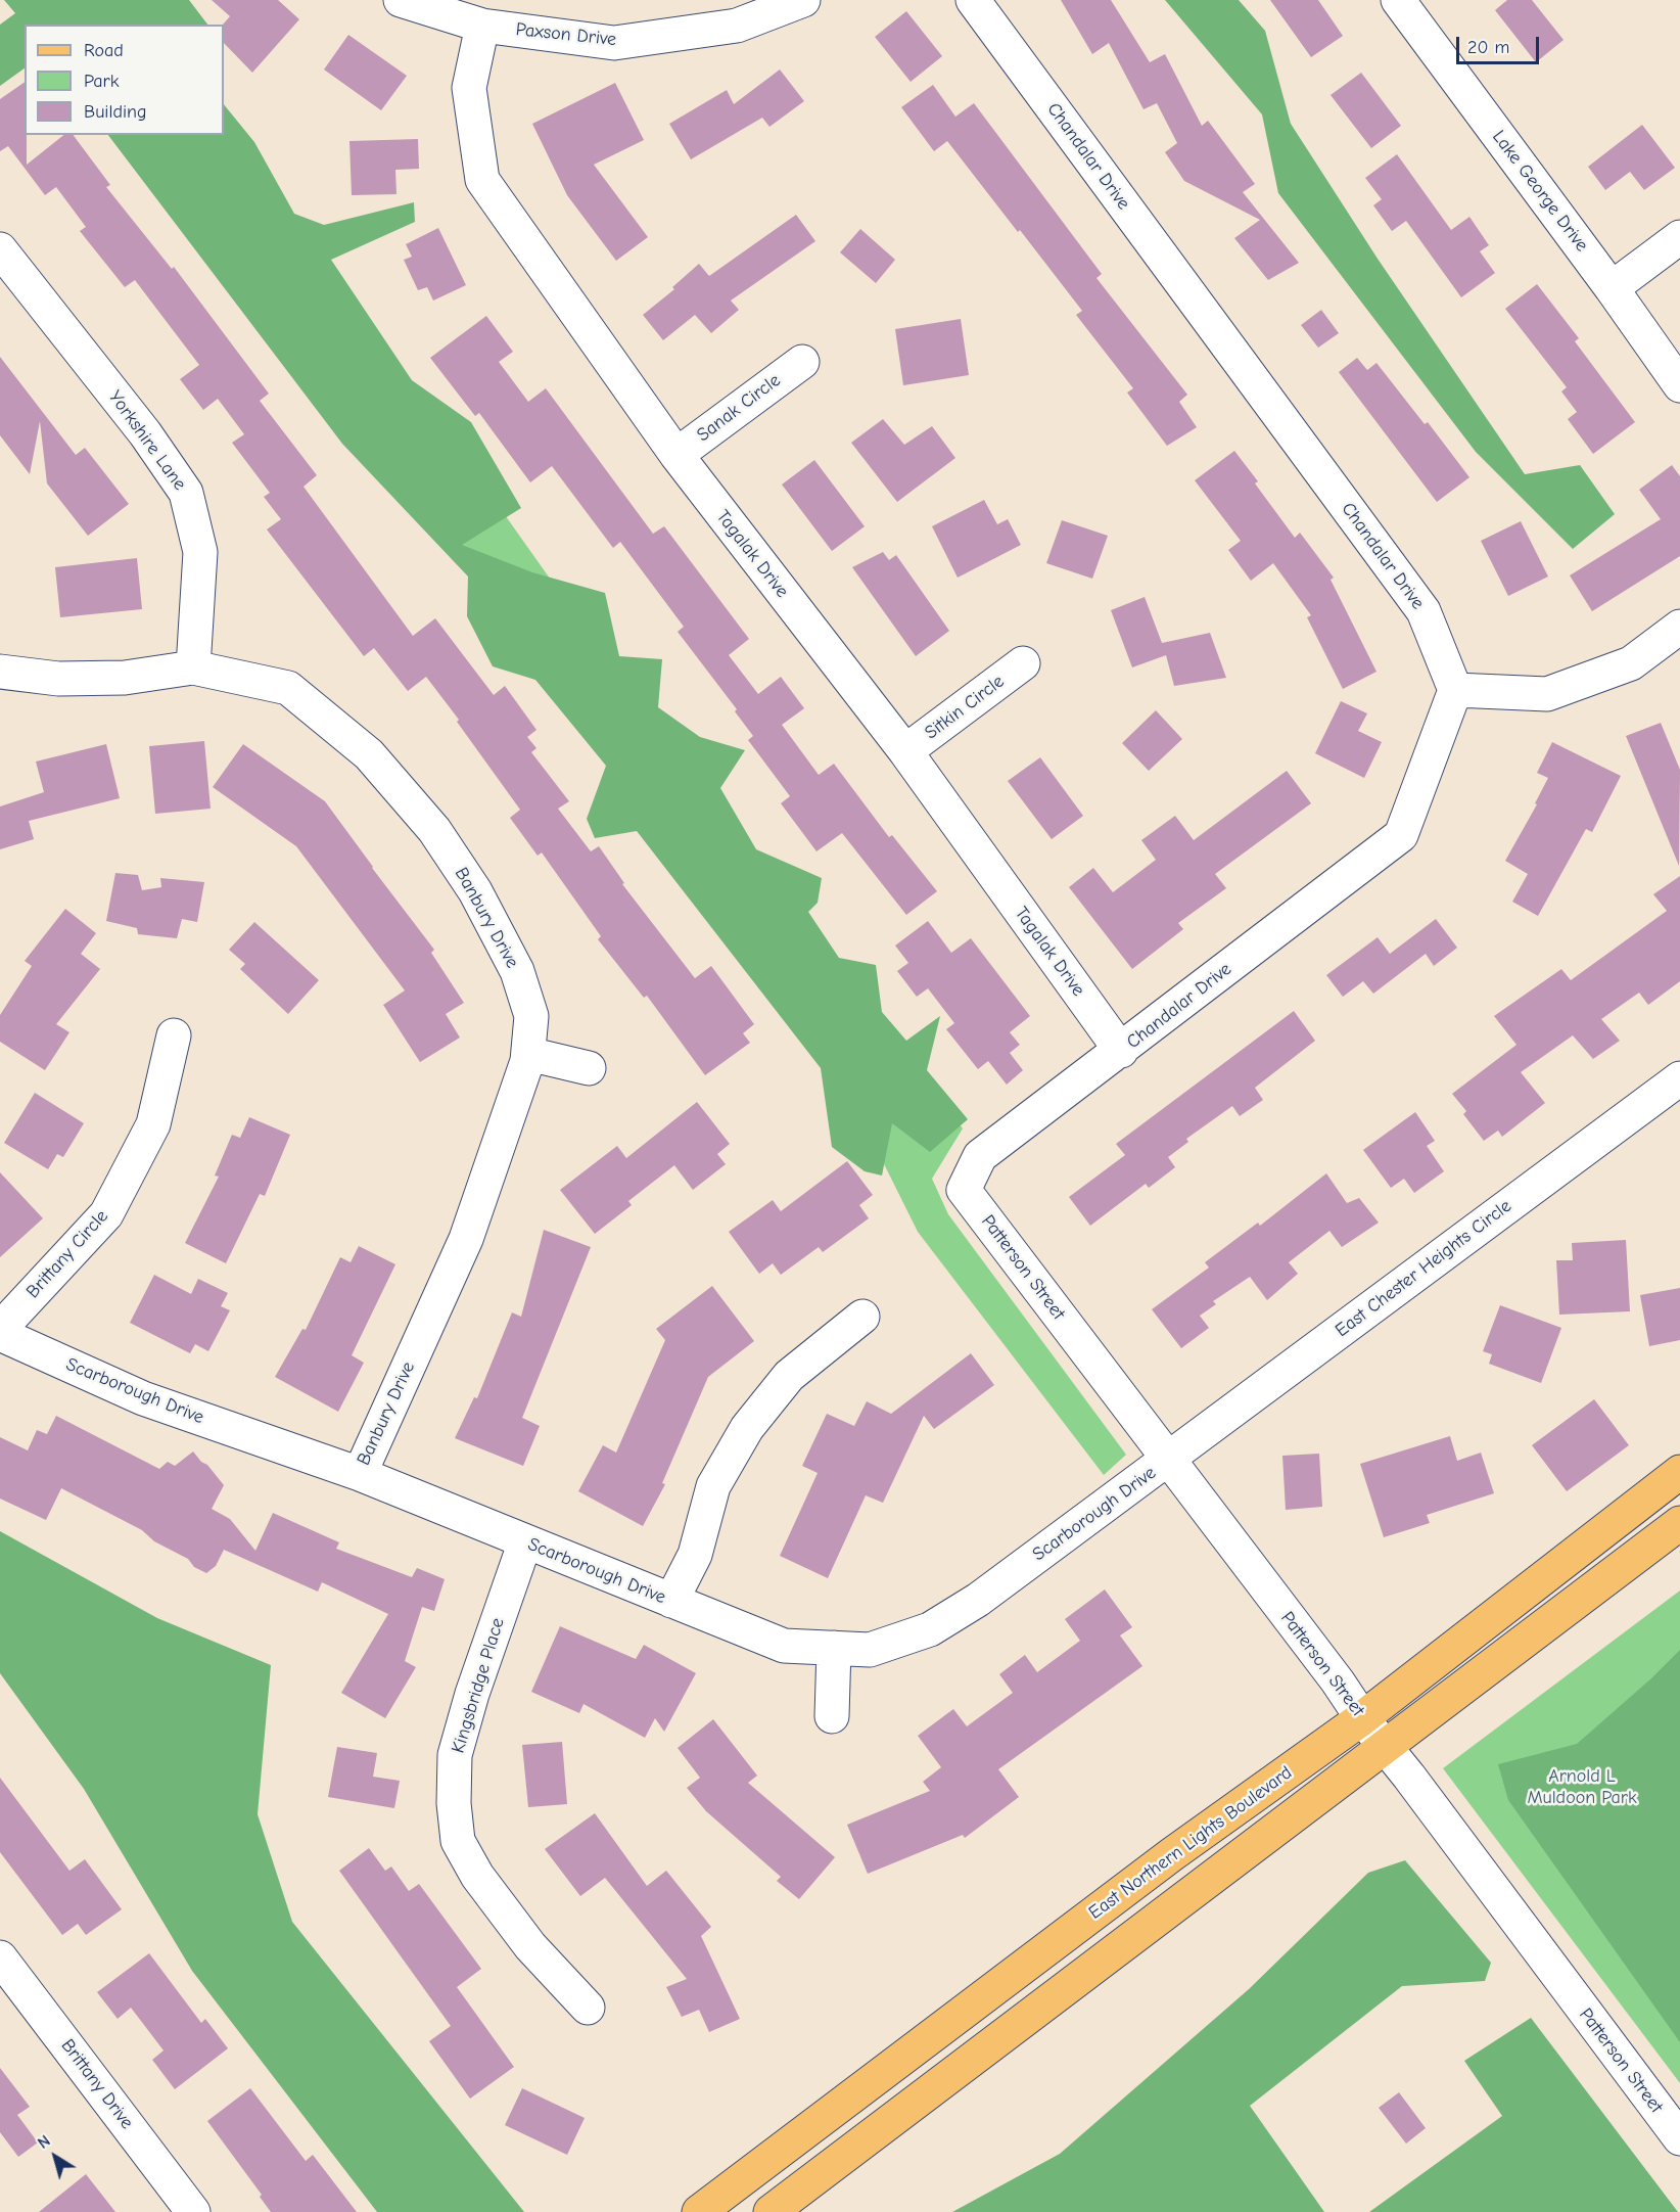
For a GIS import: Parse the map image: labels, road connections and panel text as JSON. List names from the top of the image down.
{
  "streets": {
    "main road": ["East Northern Lights Boulevard"],
    "street": [
      "Paxson Drive",
      "Chandalar Drive",
      "Lake George Drive",
      "Sanak Circle",
      "Yorkshire Lane",
      "Tagalak Drive",
      "Sitkin Circle",
      "Banbury Drive",
      "Brittany Circle",
      "Patterson Street",
      "East Chester Heights Circle",
      "Scarborough Drive",
      "Kingsbridge Place",
      "Brittany Drive"
    ]
  },
  "crossings": [
    ["Paxson Drive", "Tagalak Drive"],
    ["Chandalar Drive", "Tagalak Drive"],
    ["Chandalar Drive", "Patterson Street"],
    ["Sanak Circle", "Tagalak Drive"],
    ["Yorkshire Lane", "Banbury Drive"],
    ["Tagalak Drive", "Sitkin Circle"],
    ["Banbury Drive", "Scarborough Drive"],
    ["Patterson Street", "East Chester Heights Circle"],
    ["Patterson Street", "Scarborough Drive"],
    ["Patterson Street", "East Northern Lights Boulevard"],
    ["East Chester Heights Circle", "Scarborough Drive"],
    ["Scarborough Drive", "Kingsbridge Place"]
  ],
  "parks": ["Arnold L Muldoon Park"],
  "legend": ["Road", "Park", "Building"],
  "scale_bar": "20 m",
  "north": "top left"
}
